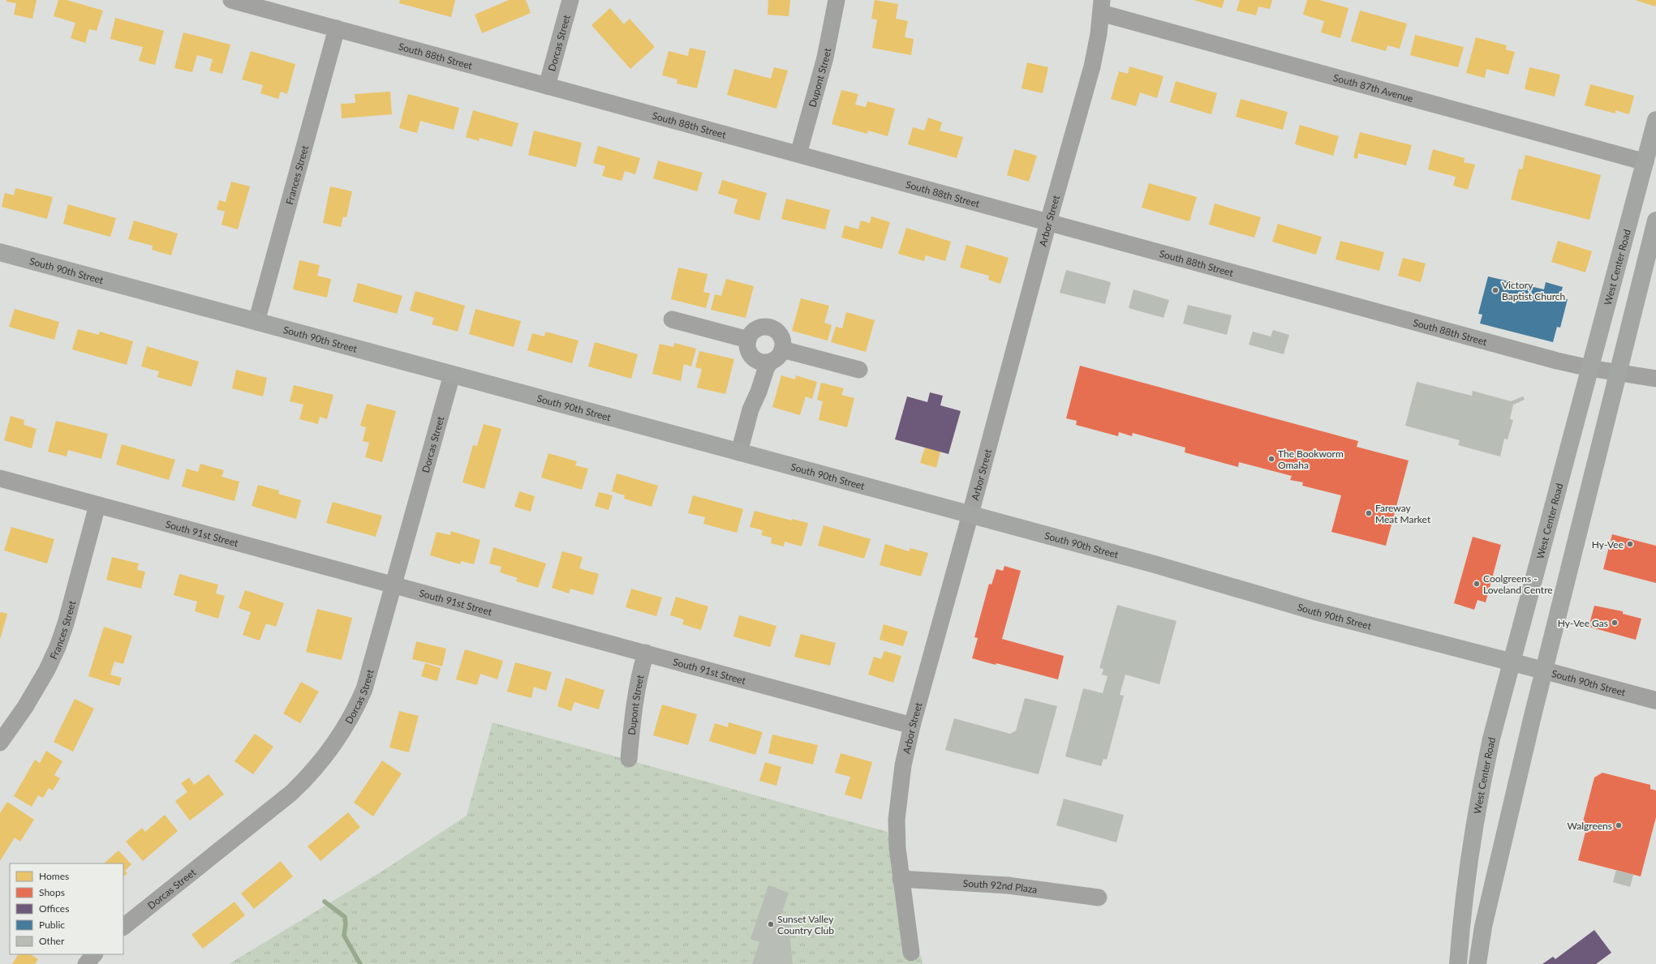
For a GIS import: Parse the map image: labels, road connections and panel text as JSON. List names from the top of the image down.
{
  "streets": {
    "main road": ["West Center Road", "South 90th Street"],
    "street": [
      "Dorcas Street",
      "South 88th Street",
      "Dupont Street",
      "South 87th Avenue",
      "Frances Street",
      "Arbor Street",
      "South 91st Street",
      "South 92nd Plaza"
    ]
  },
  "crossings": [
    ["Dorcas Street", "South 88th Street"],
    ["Dorcas Street", "South 90th Street"],
    ["Dorcas Street", "South 91st Street"],
    ["South 88th Street", "Dupont Street"],
    ["South 88th Street", "Frances Street"],
    ["South 88th Street", "Arbor Street"],
    ["South 88th Street", "West Center Road"],
    ["Dupont Street", "South 91st Street"],
    ["South 87th Avenue", "Arbor Street"],
    ["South 87th Avenue", "West Center Road"],
    ["Frances Street", "South 90th Street"],
    ["Frances Street", "South 91st Street"],
    ["Arbor Street", "South 90th Street"],
    ["Arbor Street", "South 91st Street"],
    ["Arbor Street", "South 92nd Plaza"],
    ["West Center Road", "South 90th Street"]
  ],
  "places": [
    "Victory Baptist Church",
    "The Bookworm Omaha",
    "Fareway Meat Market",
    "Hy-Vee",
    "Coolgreens - Loveland Centre",
    "Hy-Vee Gas",
    "Walgreens",
    "Sunset Valley Country Club"
  ],
  "legend": [
    "Homes",
    "Shops",
    "Offices",
    "Public",
    "Other"
  ]
}
